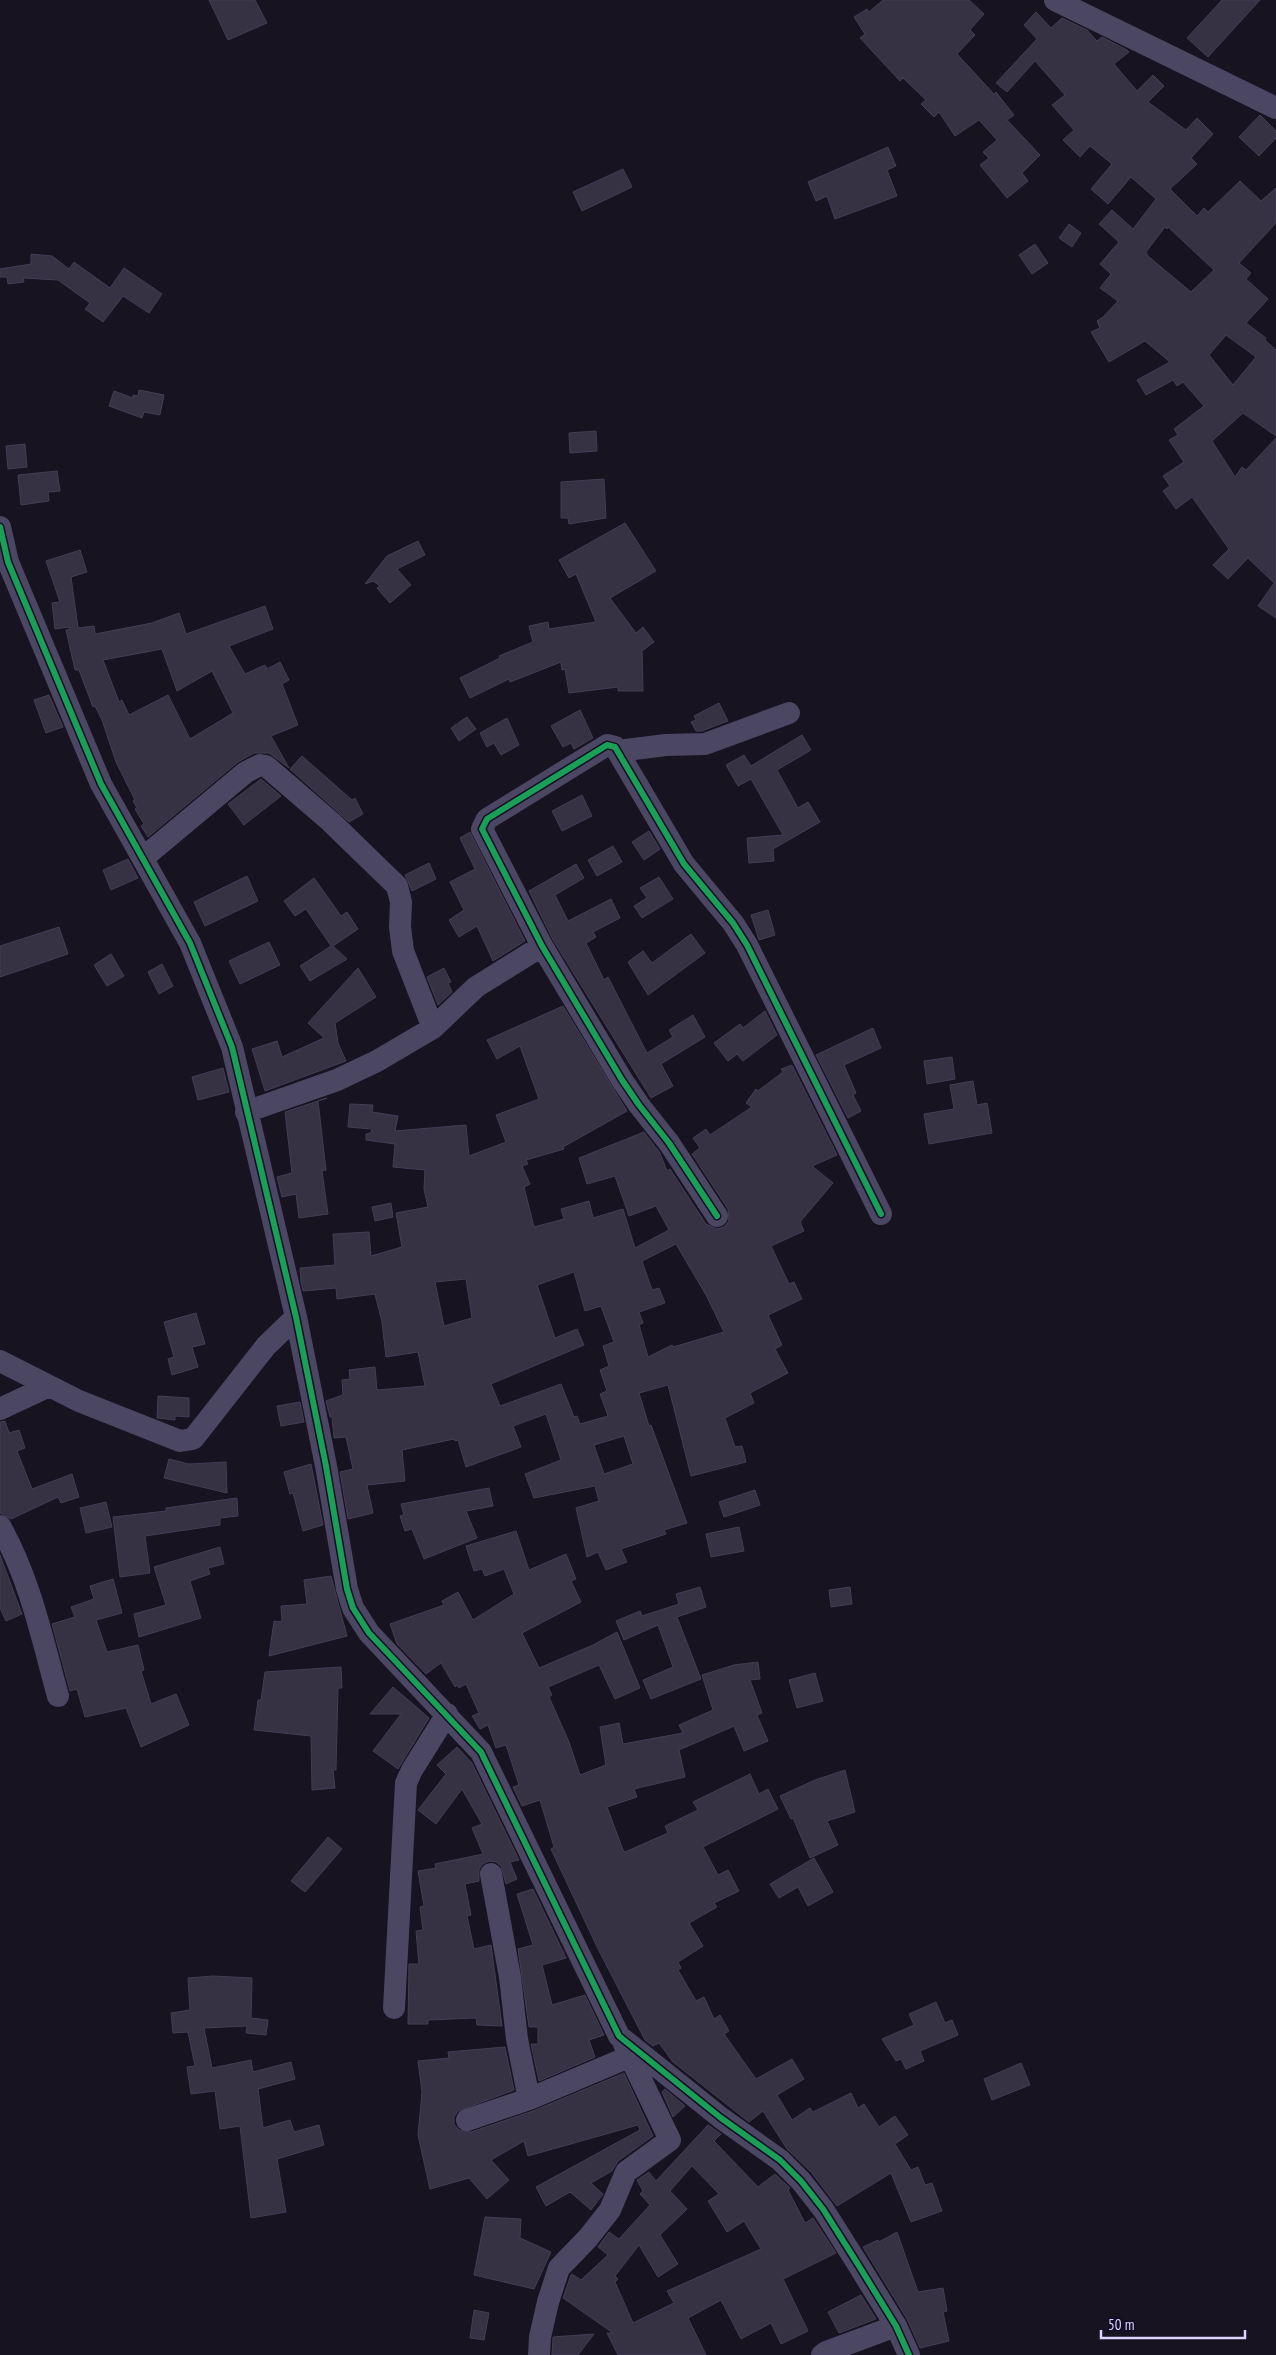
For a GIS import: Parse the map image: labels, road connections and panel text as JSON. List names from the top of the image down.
{
  "scale_bar": "50 m"
}
